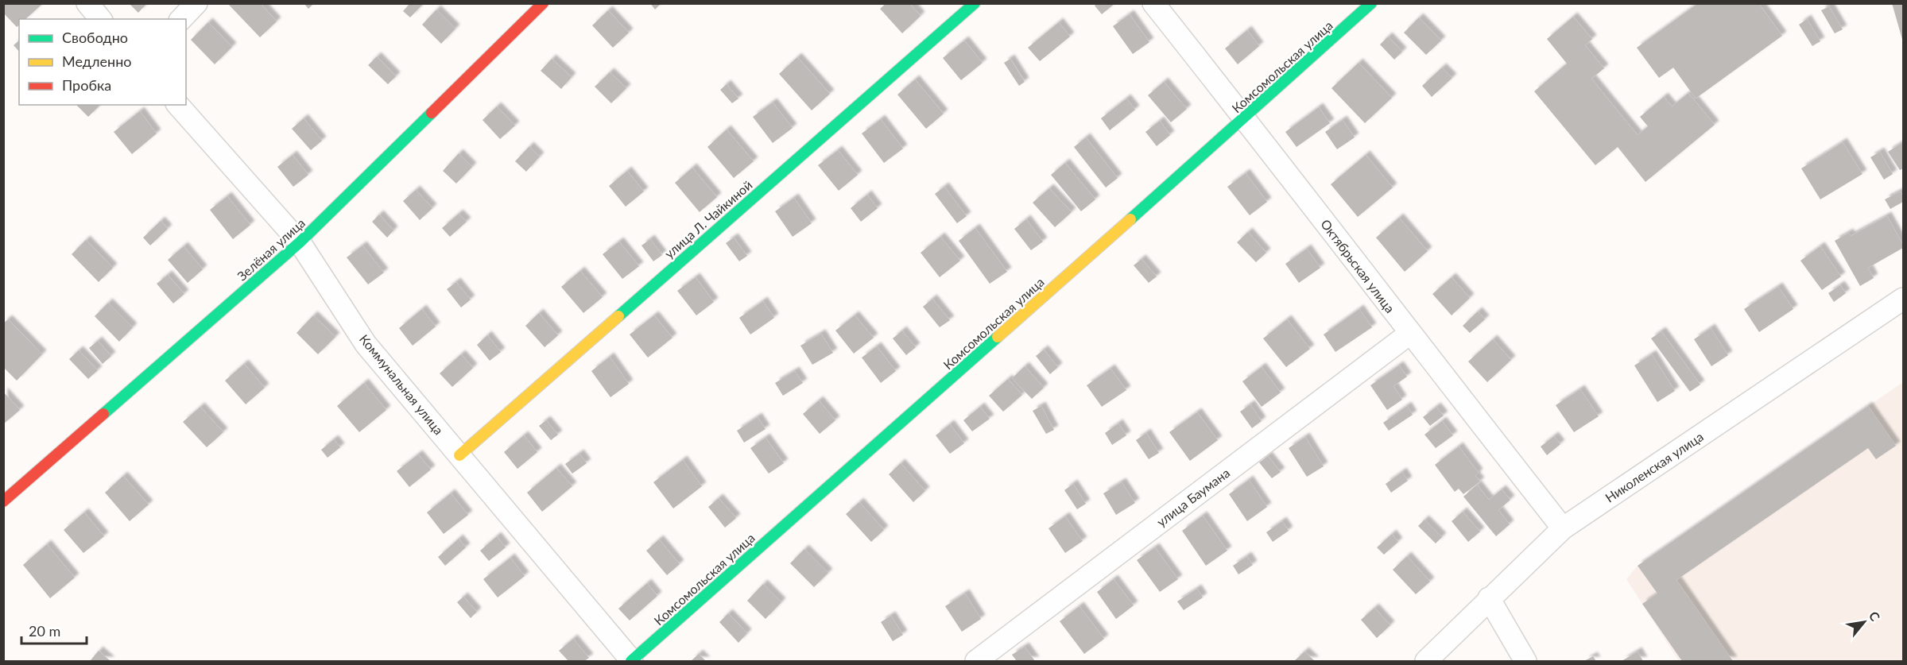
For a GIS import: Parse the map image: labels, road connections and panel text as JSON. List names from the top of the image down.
{
  "streets": {
    "street": [
      "Комсомольская улица",
      "улица Л. Чайкиной",
      "Зелёная улица",
      "Октябрьская улица",
      "Коммунальная улица",
      "Николенская улица",
      "улица Баумана"
    ]
  },
  "crossings": [
    ["Комсомольская улица", "Октябрьская улица"],
    ["Комсомольская улица", "Коммунальная улица"],
    ["улица Л. Чайкиной", "Коммунальная улица"],
    ["Зелёная улица", "Коммунальная улица"],
    ["Октябрьская улица", "Николенская улица"],
    ["Октябрьская улица", "улица Баумана"]
  ],
  "legend": ["Свободно", "Медленно", "Пробка"],
  "scale_bar": "20 m",
  "north": "top right"
}
